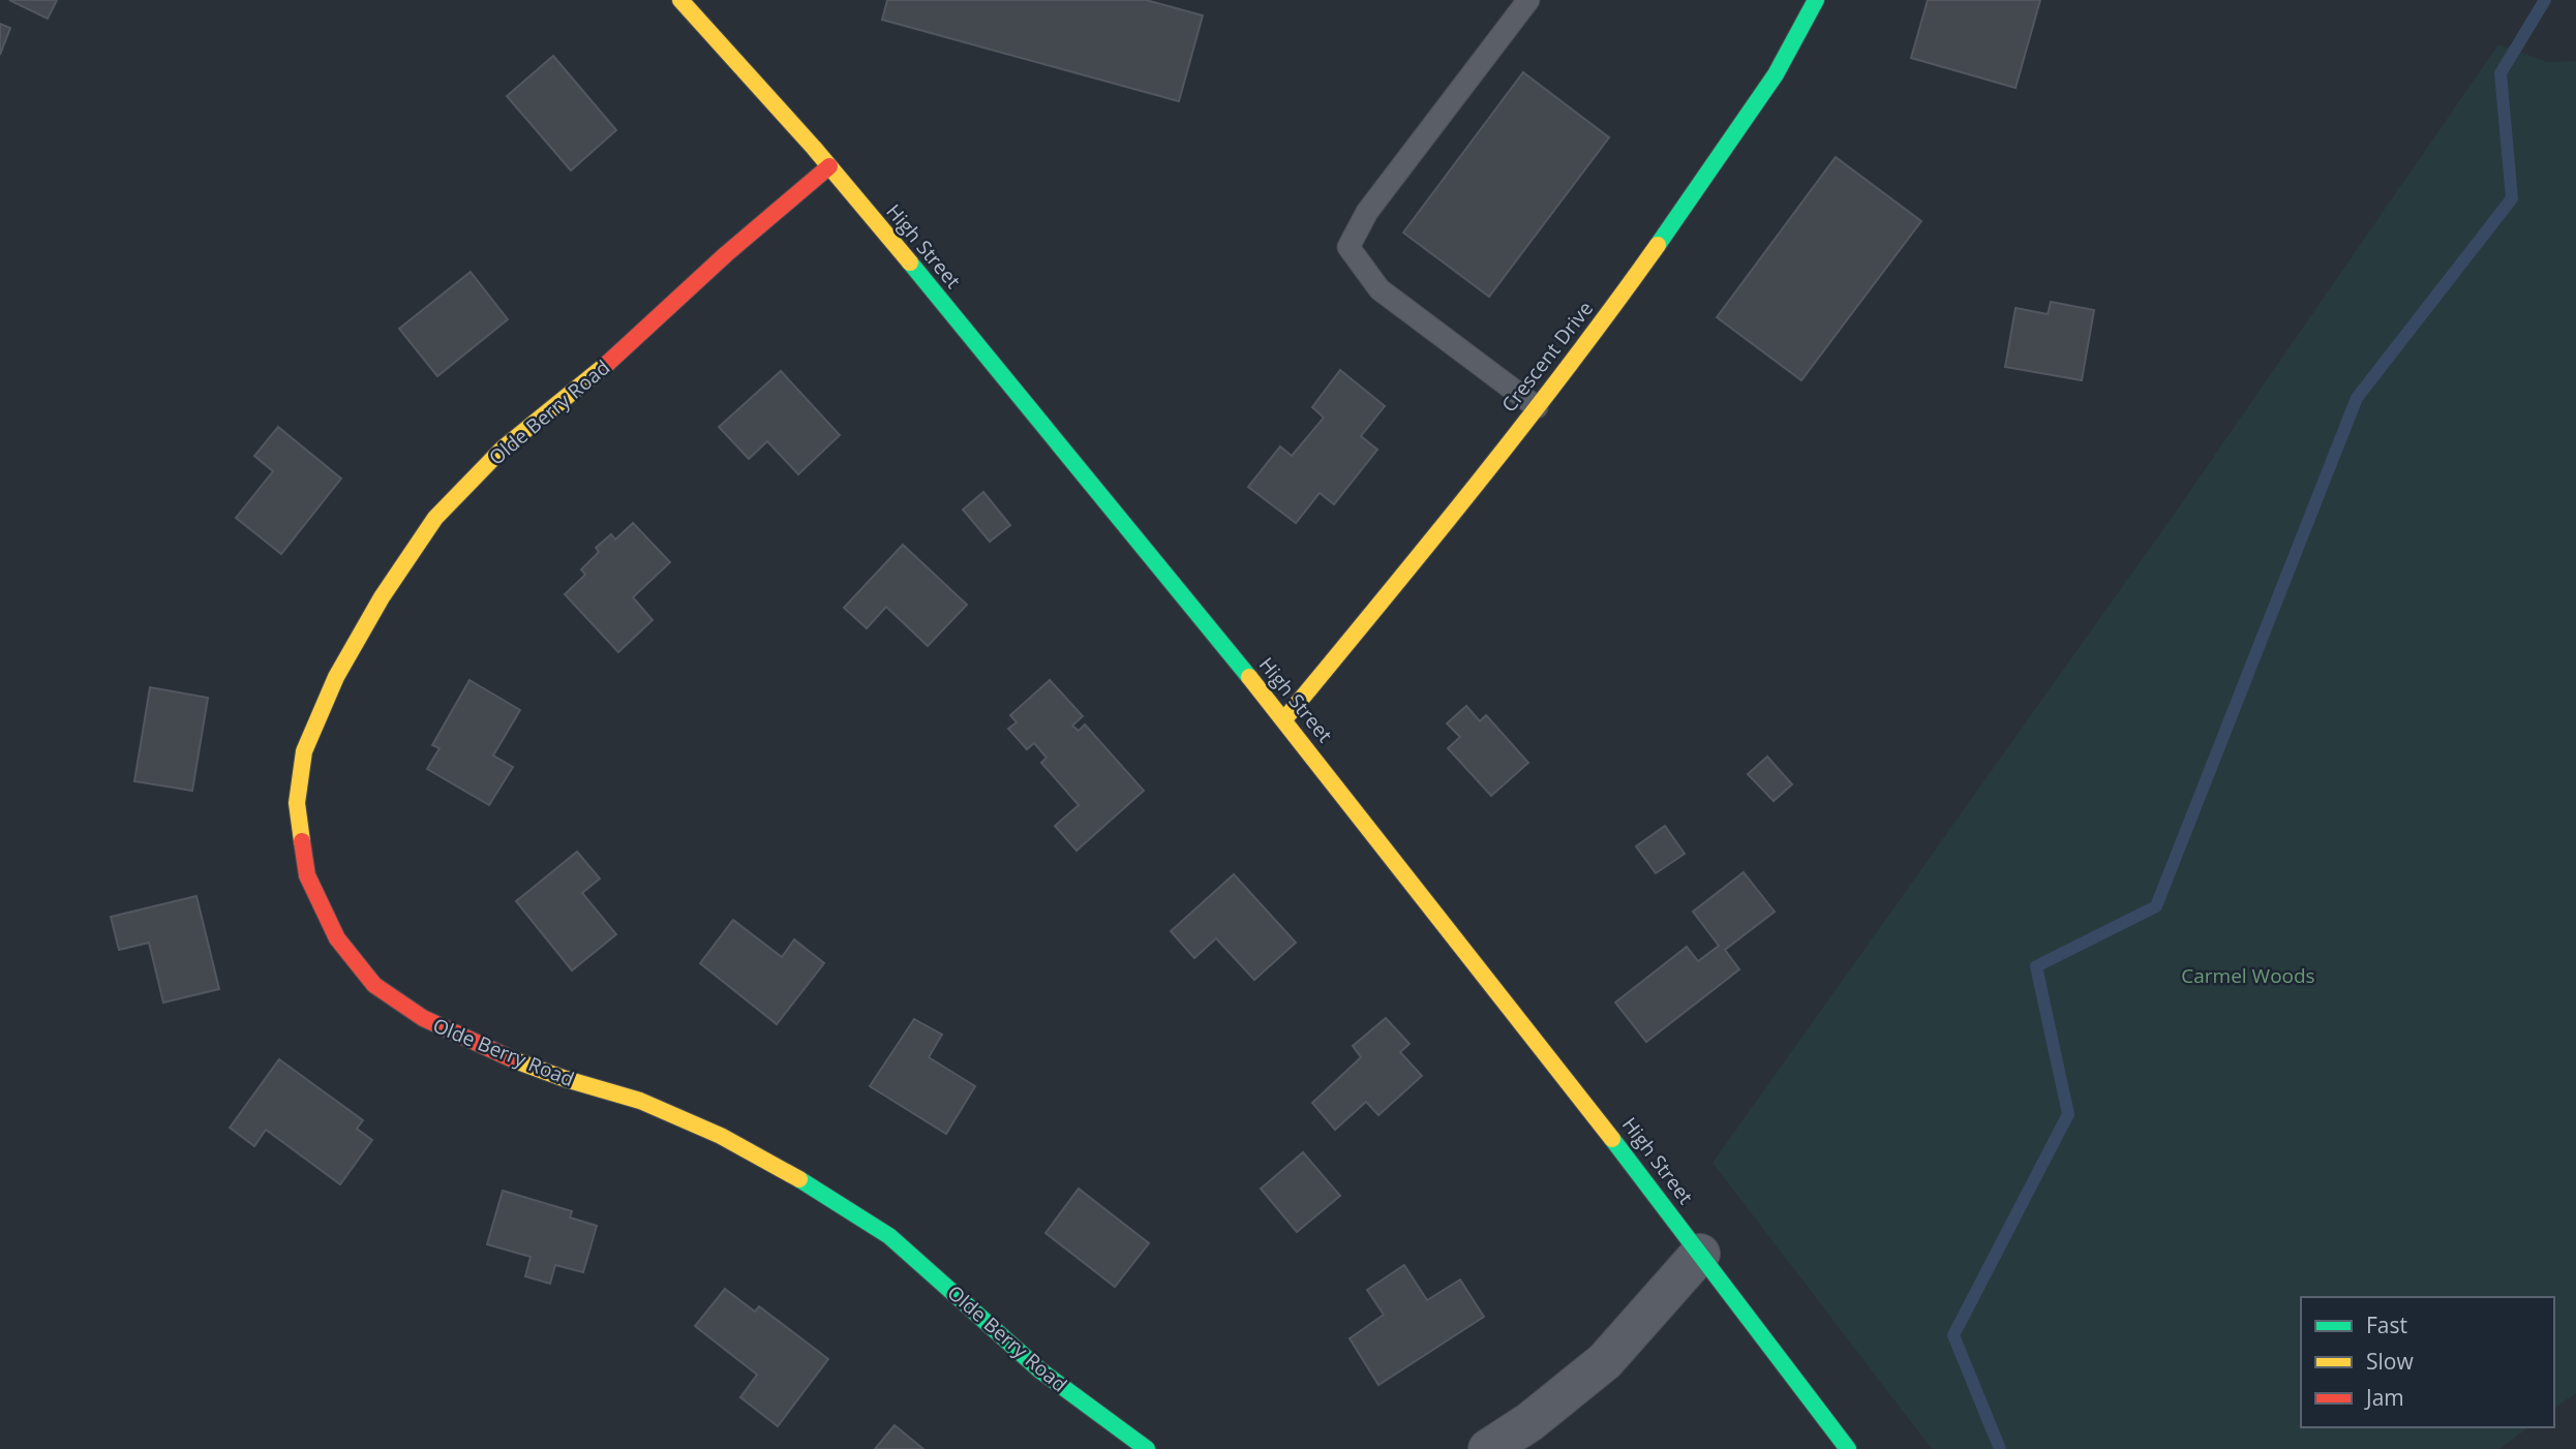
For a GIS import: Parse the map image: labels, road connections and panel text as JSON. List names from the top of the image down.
{
  "streets": {
    "street": ["High Street", "Crescent Drive", "Olde Berry Road"]
  },
  "crossings": [
    ["High Street", "Crescent Drive"],
    ["High Street", "Olde Berry Road"]
  ],
  "parks": ["Carmel Woods"],
  "legend": ["Fast", "Slow", "Jam"]
}
